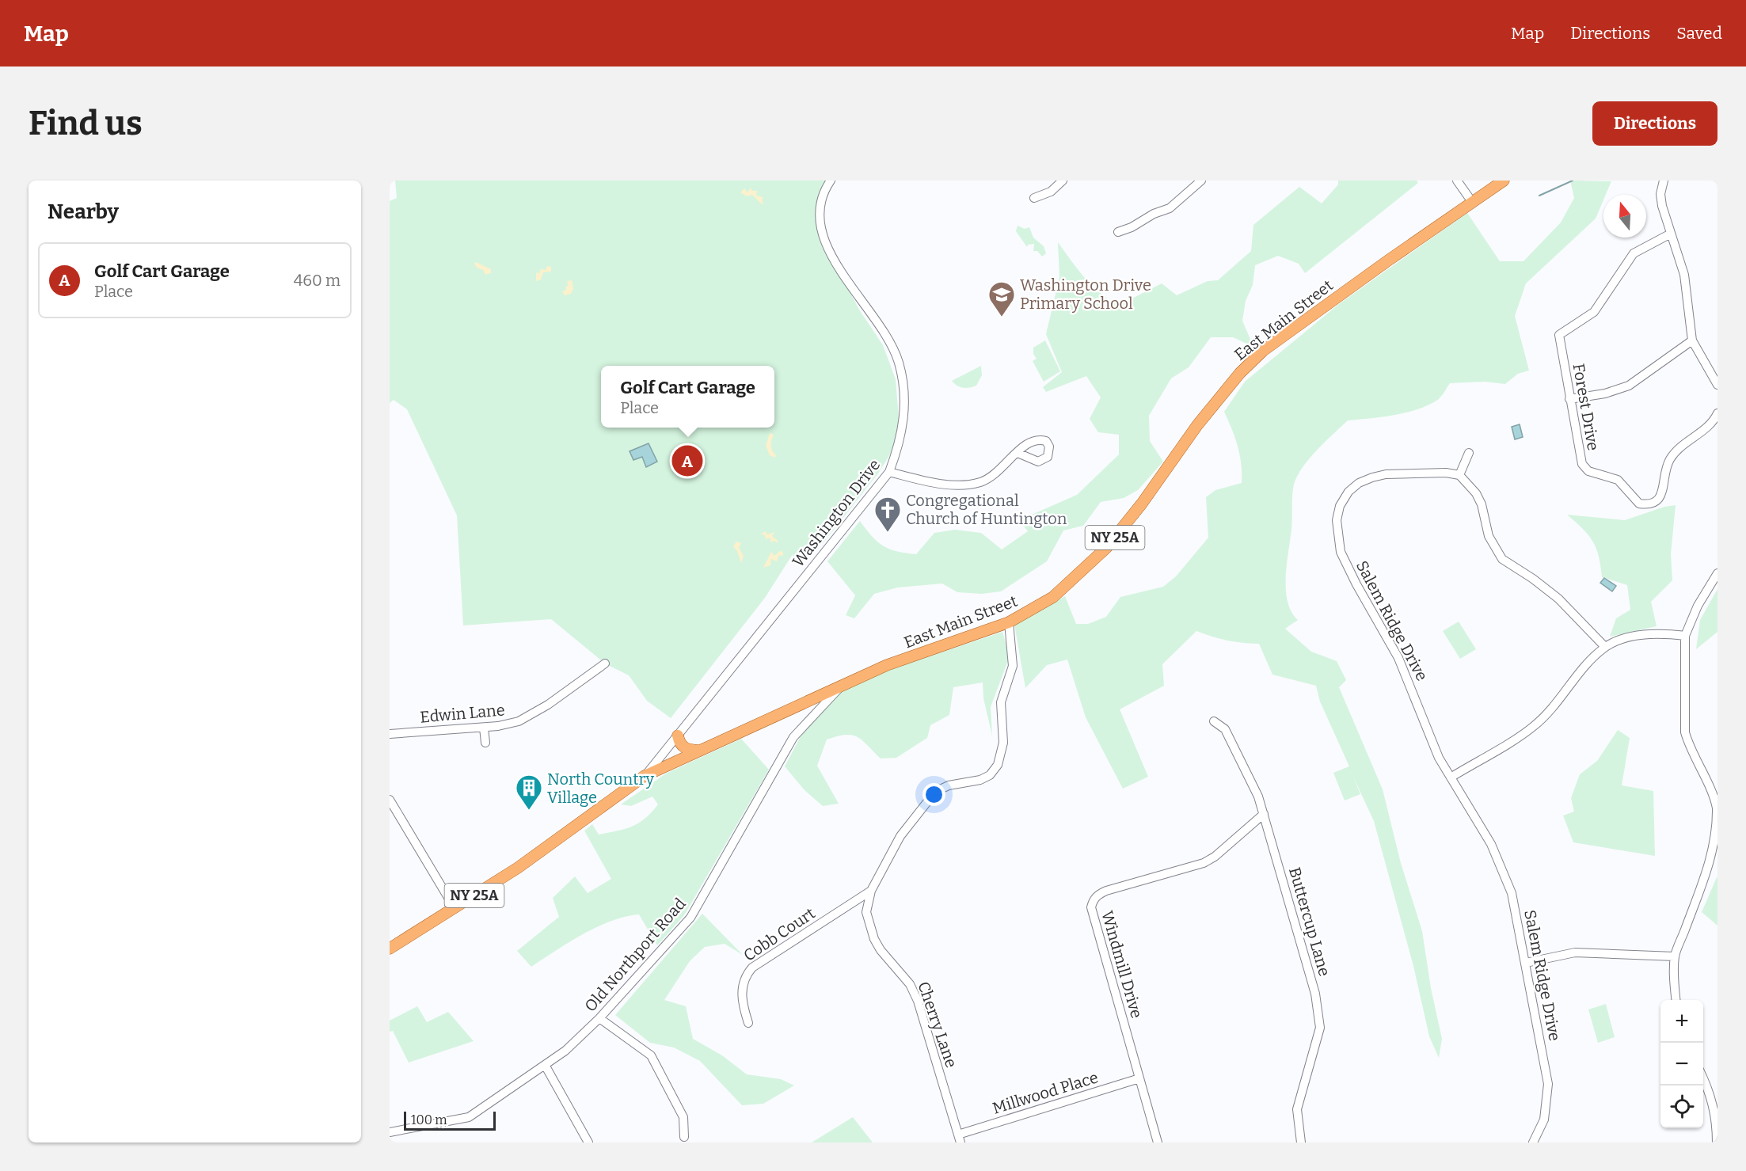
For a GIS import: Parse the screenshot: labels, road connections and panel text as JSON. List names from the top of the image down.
{
  "streets": {
    "main road": ["East Main Street", "NY 25A"],
    "street": [
      "Forest Drive",
      "Washington Drive",
      "Salem Ridge Drive",
      "Edwin Lane",
      "Buttercup Lane",
      "Cobb Court",
      "Old Northport Road",
      "Windmill Drive",
      "Cherry Lane",
      "Millwood Place"
    ]
  },
  "crossings": [
    ["East Main Street", "Washington Drive"],
    ["East Main Street", "Old Northport Road"],
    ["East Main Street", "Cherry Lane"],
    ["Buttercup Lane", "Windmill Drive"],
    ["Cobb Court", "Cherry Lane"],
    ["Windmill Drive", "Millwood Place"],
    ["Cherry Lane", "Millwood Place"]
  ],
  "places": {
    "school or university": ["Washington Drive Primary School"],
    "church": ["Congregational Church of Huntington"],
    "building": ["North Country Village"]
  },
  "scale_bar": "100 m",
  "north": "top",
  "page": {
    "header": "Map",
    "nav": ["Map", "Directions", "Saved"],
    "buttons": "Directions",
    "title": "Find us",
    "heading": "Nearby",
    "list": [
      {
        "mark": "A",
        "name": "Golf Cart Garage",
        "note": "Place",
        "value": "460 m"
      }
    ],
    "popup": ["Golf Cart Garage", "Place"],
    "pins": "A",
    "map_buttons": ["+", "−"],
    "scale": "100 m"
  }
}
